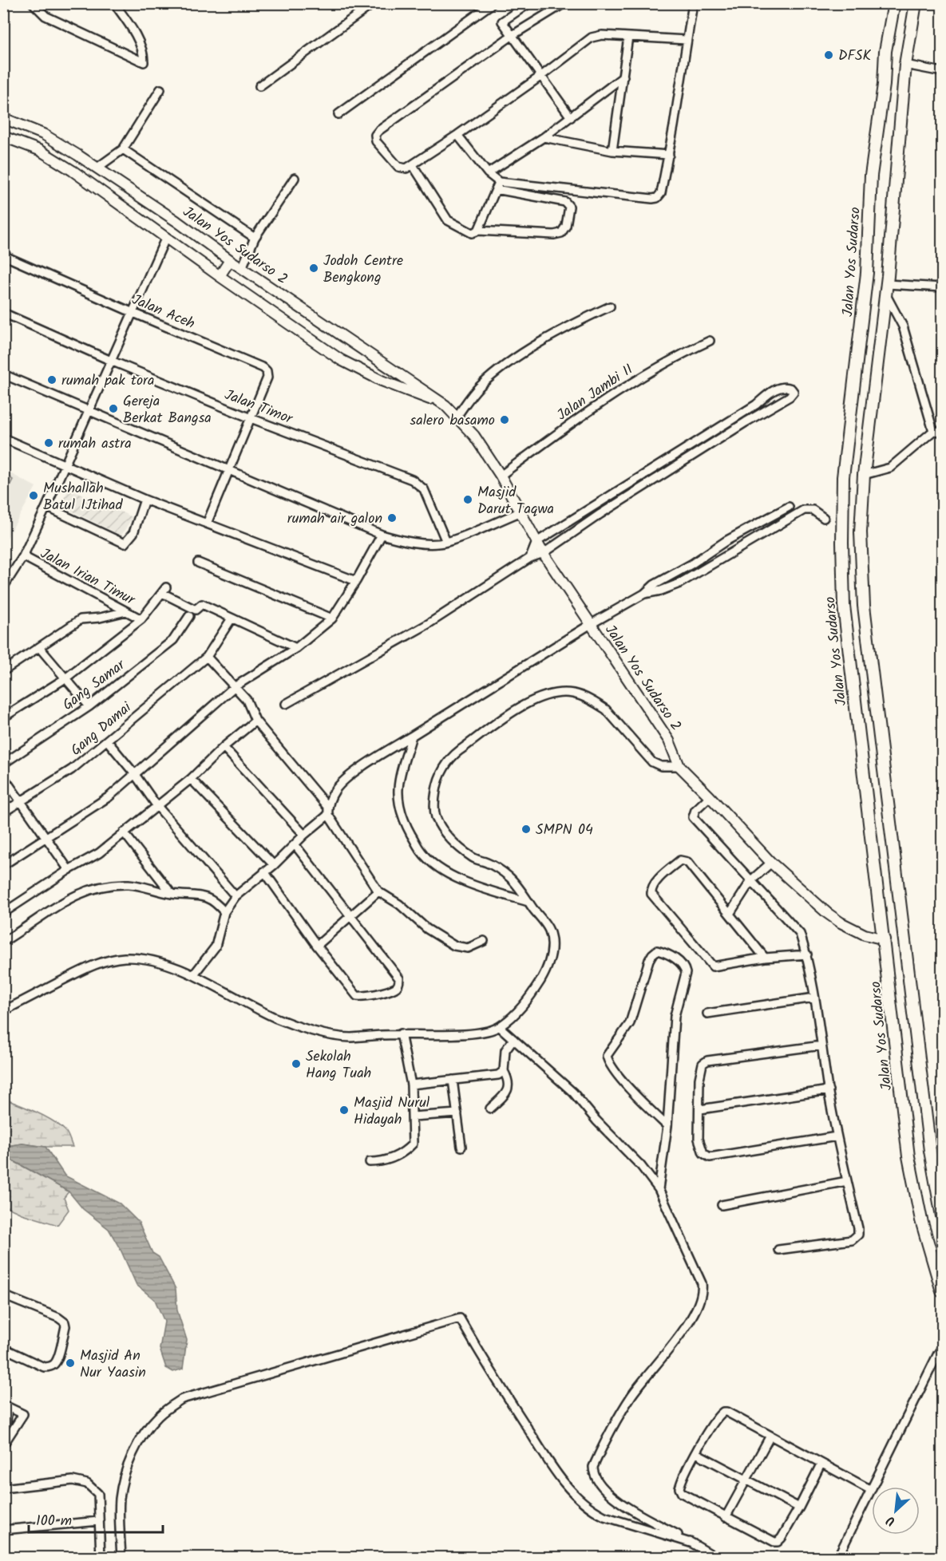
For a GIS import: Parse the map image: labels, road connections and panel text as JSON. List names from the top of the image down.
{
  "streets": {
    "main road": ["Jalan Yos Sudarso 2", "Jalan Yos Sudarso"],
    "street": [
      "Jalan Aceh",
      "Jalan Jambi II",
      "Jalan Timor",
      "Jalan Irian Timur",
      "Gang Samar",
      "Gang Damai"
    ]
  },
  "crossings": [
    ["Jalan Yos Sudarso 2", "Jalan Yos Sudarso"],
    ["Jalan Yos Sudarso 2", "Jalan Jambi II"],
    ["Jalan Aceh", "Jalan Timor"]
  ],
  "places": [
    "DFSK",
    "Jodoh Centre Bengkong",
    "rumah pak tora",
    "Gereja Berkat Bangsa",
    "salero basamo",
    "rumah astra",
    "Mushallah Batul IJtihad",
    "Masjid Darut Taqwa",
    "rumah air galon",
    "SMPN 04",
    "Sekolah Hang Tuah",
    "Masjid Nurul Hidayah",
    "Masjid An Nur Yaasin"
  ],
  "scale_bar": "100 m",
  "north": "bottom left"
}
